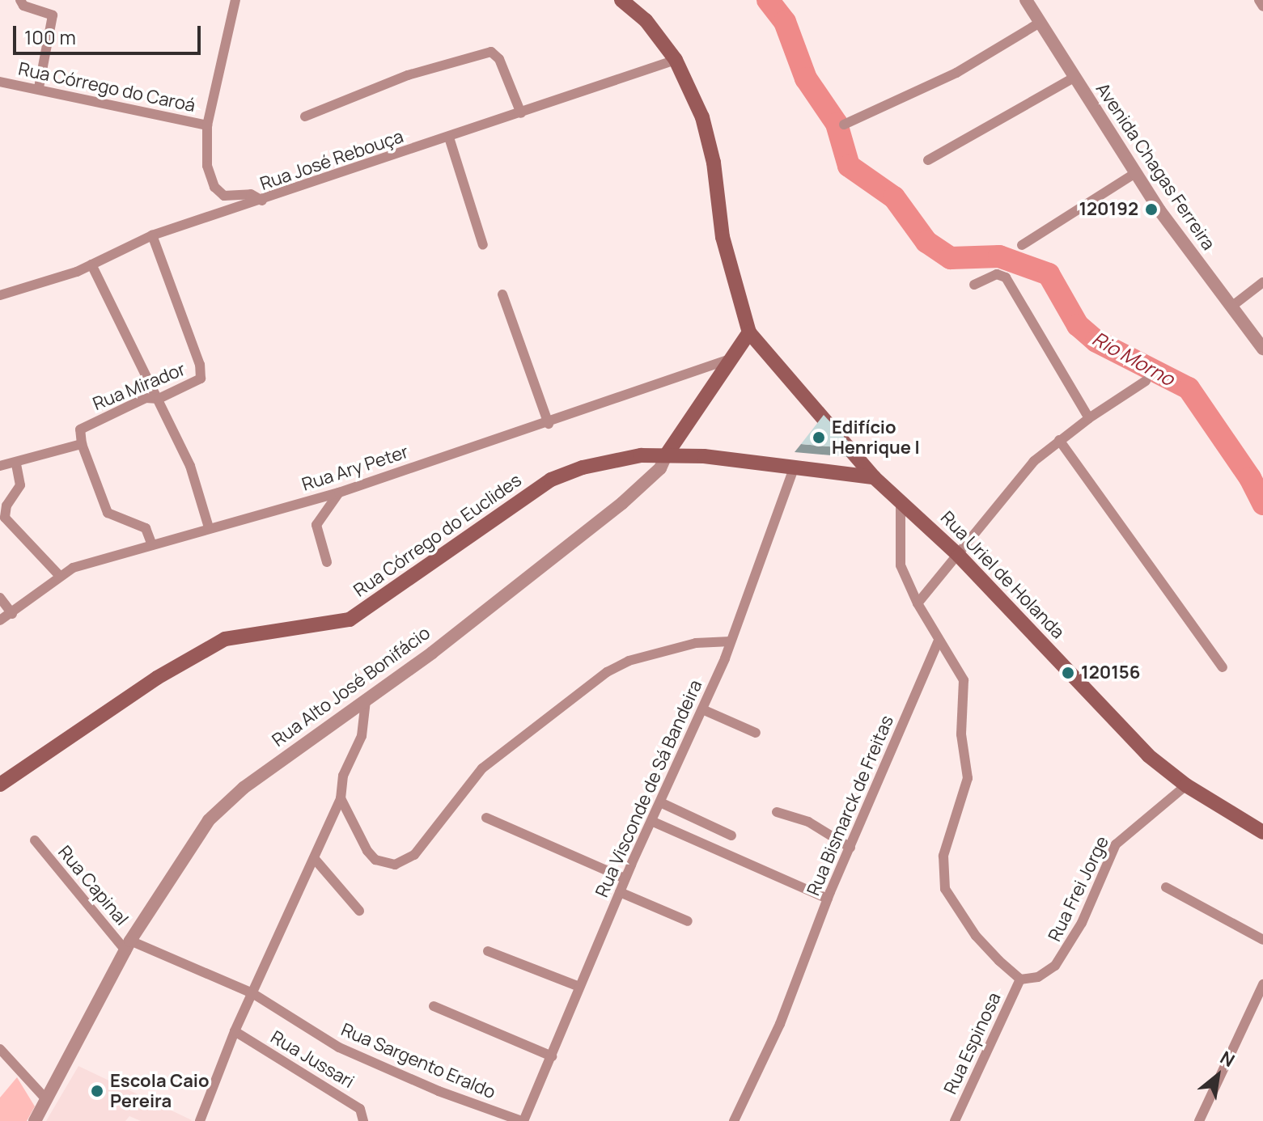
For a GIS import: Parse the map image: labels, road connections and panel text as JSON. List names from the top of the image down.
{
  "streets": {
    "main road": ["Rua Córrego do Euclides", "Rua Uriel de Holanda", "Rua Alto José Bonifácio"],
    "street": [
      "Rua Córrego do Caroá",
      "Rua José Rebouça",
      "Avenida Chagas Ferreira",
      "Rua Mirador",
      "Rua Ary Peter",
      "Rua Visconde de Sá Bandeira",
      "Rua Bismarck de Freitas",
      "Rua Capinal",
      "Rua Frei Jorge",
      "Rua Espinosa",
      "Rua Jussari",
      "Rua Sargento Eraldo"
    ]
  },
  "crossings": [
    ["Rua Córrego do Caroá", "Rua José Rebouça"],
    ["Rua José Rebouça", "Rua Mirador"],
    ["Rua Ary Peter", "Rua Alto José Bonifácio"],
    ["Rua Córrego do Euclides", "Rua Alto José Bonifácio"],
    ["Rua Uriel de Holanda", "Rua Alto José Bonifácio"],
    ["Rua Uriel de Holanda", "Rua Frei Jorge"],
    ["Rua Alto José Bonifácio", "Rua Capinal"],
    ["Rua Alto José Bonifácio", "Rua Sargento Eraldo"],
    ["Rua Visconde de Sá Bandeira", "Rua Sargento Eraldo"],
    ["Rua Capinal", "Rua Sargento Eraldo"],
    ["Rua Frei Jorge", "Rua Espinosa"]
  ],
  "water": ["Rio Morno"],
  "places": [
    "120192",
    "Edifício Henrique I",
    "120156",
    "Escola Caio Pereira"
  ],
  "scale_bar": "100 m",
  "north": "top right"
}
